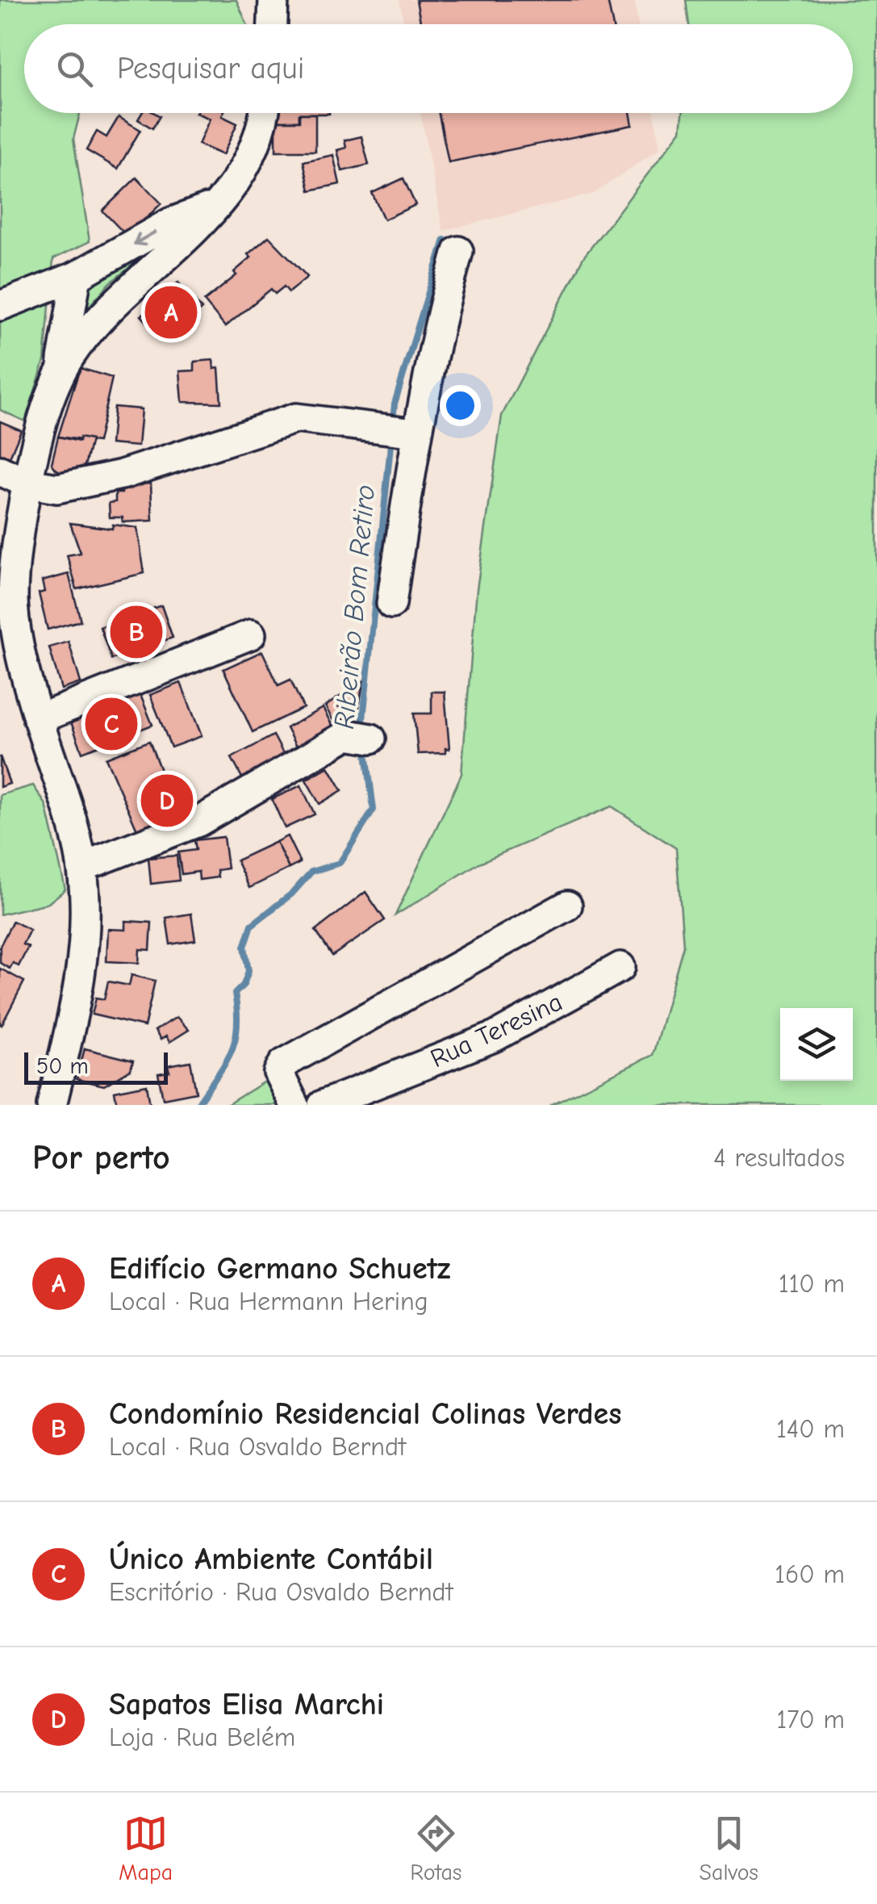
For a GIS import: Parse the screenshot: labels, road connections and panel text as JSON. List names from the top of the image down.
{
  "streets": {
    "street": ["Rua Teresina"]
  },
  "water": ["Ribeirão Bom Retiro"],
  "scale_bar": "50 m",
  "page": {
    "search": "Pesquisar aqui",
    "pins": [
      "A",
      "B",
      "C",
      "D"
    ],
    "scale": "50 m",
    "heading": ["Por perto", "4 resultados"],
    "list": [
      {
        "mark": "A",
        "name": "Edifício Germano Schuetz",
        "note": "Local · Rua Hermann Hering",
        "value": "110 m"
      },
      {
        "mark": "B",
        "name": "Condomínio Residencial Colinas Verdes",
        "note": "Local · Rua Osvaldo Berndt",
        "value": "140 m"
      },
      {
        "mark": "C",
        "name": "Único Ambiente Contábil",
        "note": "Escritório · Rua Osvaldo Berndt",
        "value": "160 m"
      },
      {
        "mark": "D",
        "name": "Sapatos Elisa Marchi",
        "note": "Loja · Rua Belém",
        "value": "170 m"
      }
    ],
    "nav": ["Mapa", "Rotas", "Salvos"]
  }
}
